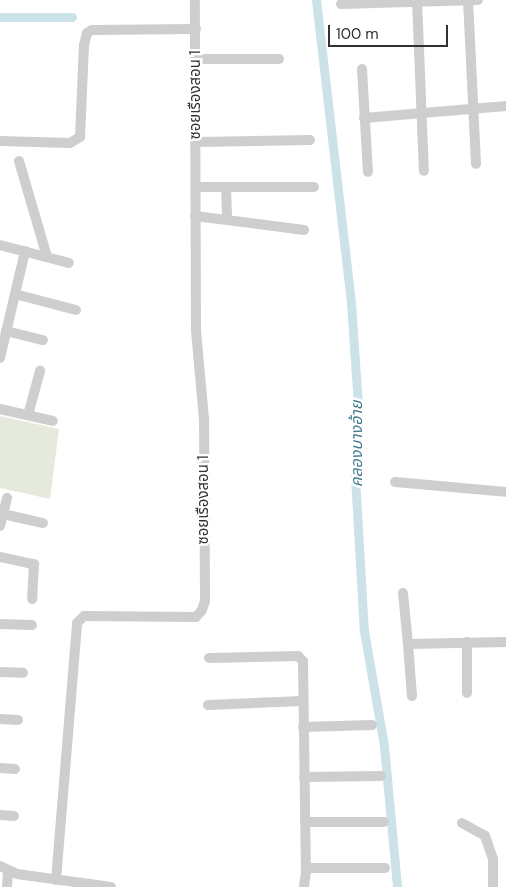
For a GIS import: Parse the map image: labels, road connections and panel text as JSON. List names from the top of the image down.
{
  "streets": {
    "street": ["ซอยเรืองสอน 1"]
  },
  "water": ["คลองบางอ้าย"],
  "scale_bar": "100 m"
}
